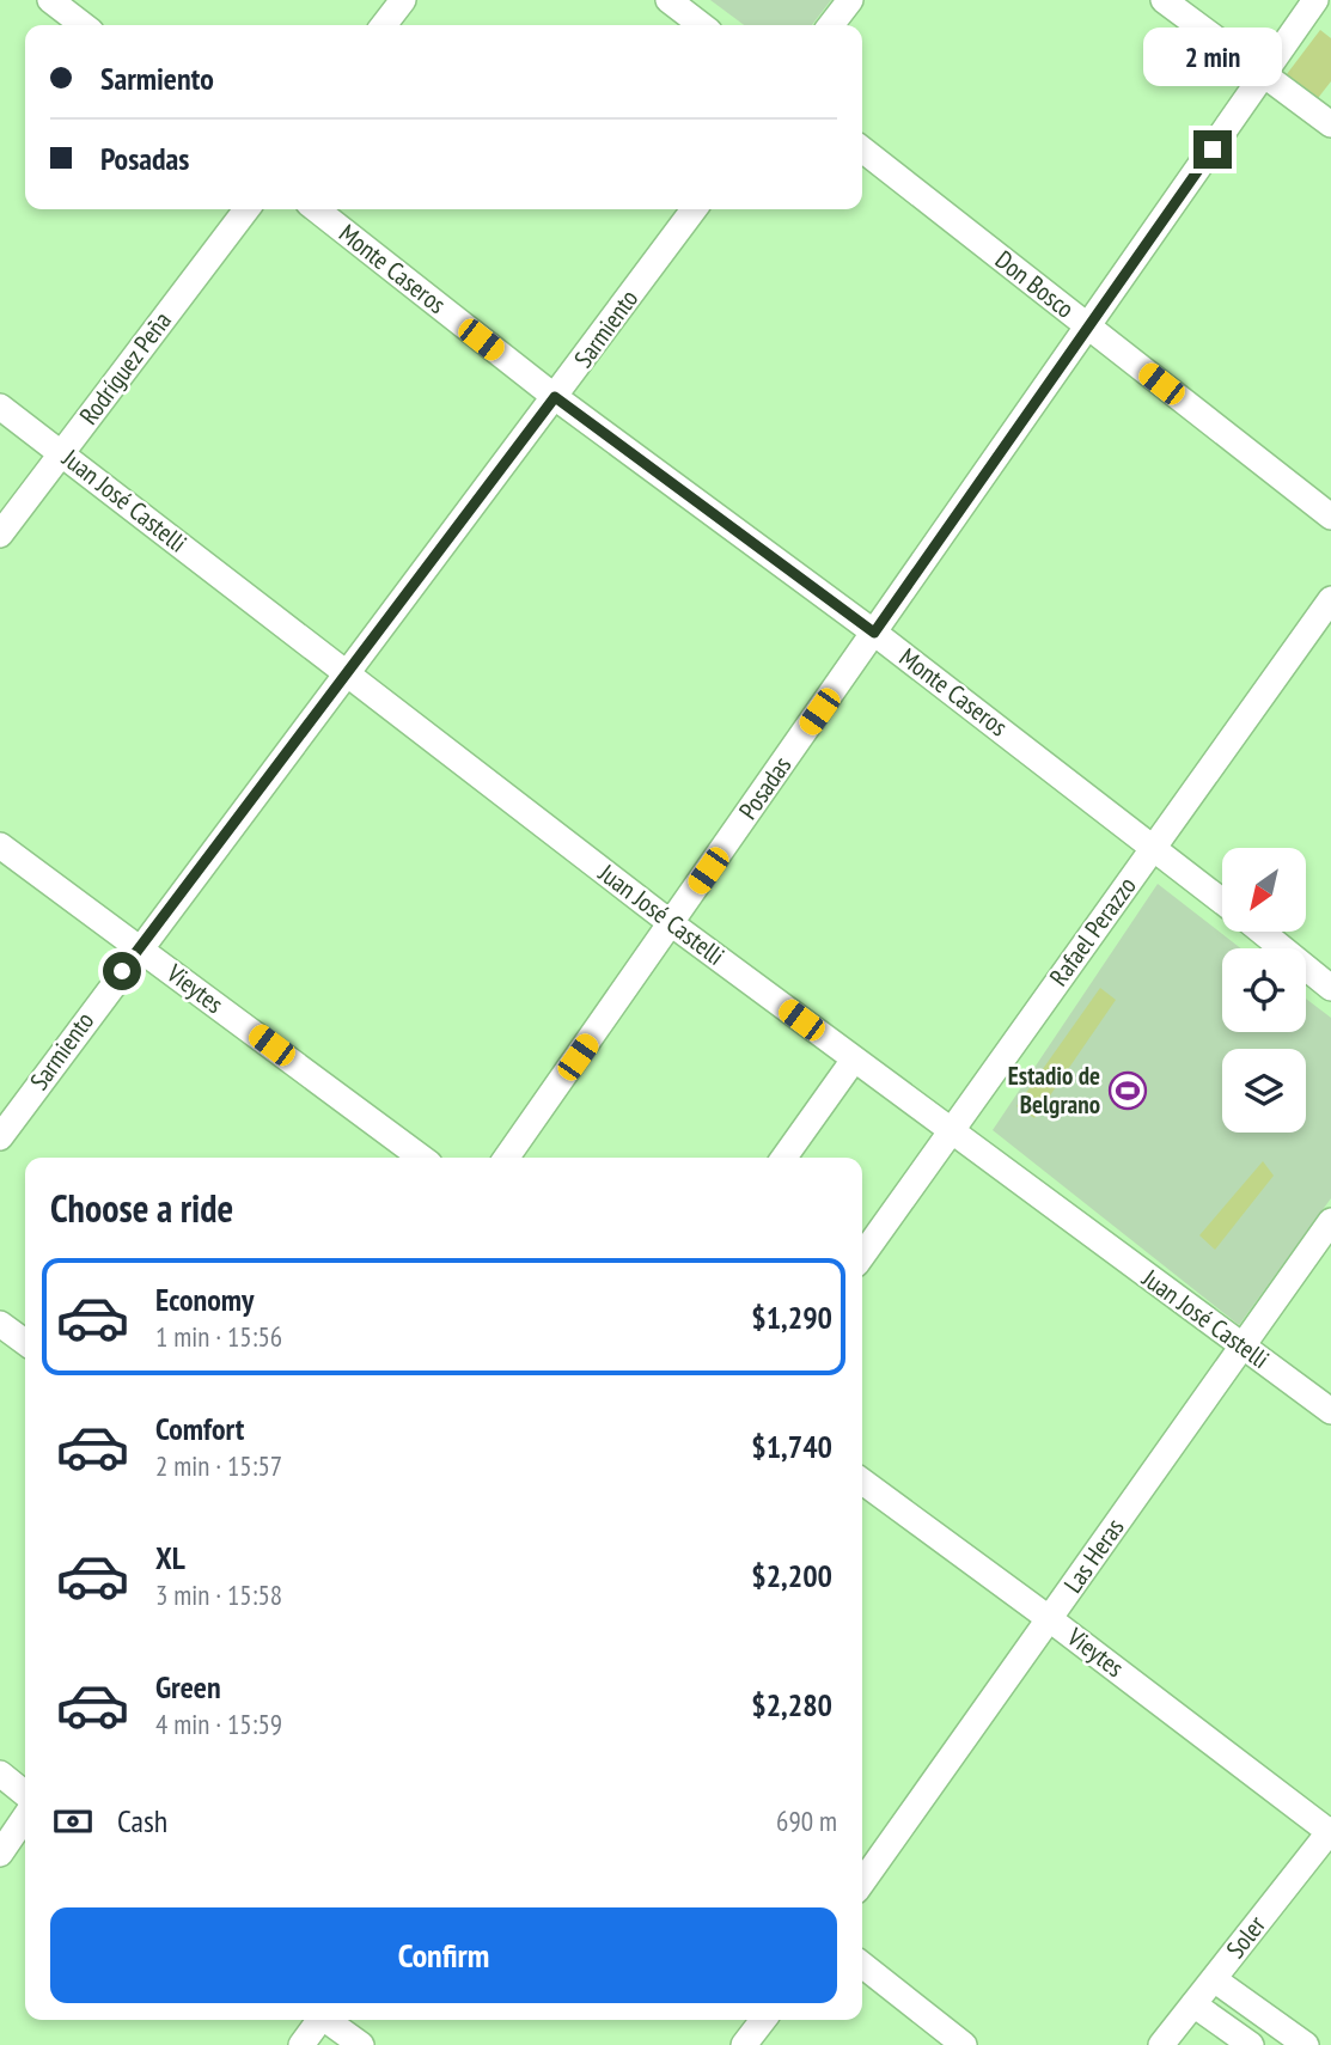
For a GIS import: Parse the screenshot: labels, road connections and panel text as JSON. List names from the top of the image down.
{
  "streets": {
    "street": [
      "Monte Caseros",
      "Don Bosco",
      "Sarmiento",
      "Rodríguez Peña",
      "Juan José Castelli",
      "Posadas",
      "Rafael Perazzo",
      "Vieytes",
      "Las Heras",
      "Soler"
    ]
  },
  "crossings": [
    ["Monte Caseros", "Sarmiento"],
    ["Monte Caseros", "Posadas"],
    ["Monte Caseros", "Rafael Perazzo"],
    ["Don Bosco", "Posadas"],
    ["Sarmiento", "Juan José Castelli"],
    ["Sarmiento", "Vieytes"],
    ["Rodríguez Peña", "Juan José Castelli"],
    ["Juan José Castelli", "Posadas"],
    ["Juan José Castelli", "Rafael Perazzo"],
    ["Juan José Castelli", "Las Heras"],
    ["Vieytes", "Las Heras"],
    ["Vieytes", "Soler"]
  ],
  "places": {
    "sports": ["Estadio de Belgrano"]
  },
  "north": "bottom left",
  "page": {
    "banner": ["Sarmiento", "Posadas"],
    "bubble": "2 min",
    "heading": "Choose a ride",
    "list": [
      {
        "name": "Economy",
        "note": "1 min · 15:56",
        "value": "$1,290"
      },
      {
        "name": "Comfort",
        "note": "2 min · 15:57",
        "value": "$1,740"
      },
      {
        "name": "XL",
        "note": "3 min · 15:58",
        "value": "$2,200"
      },
      {
        "name": "Green",
        "note": "4 min · 15:59",
        "value": "$2,280"
      }
    ],
    "pay": ["Cash", "690 m"],
    "buttons": "Confirm"
  }
}
